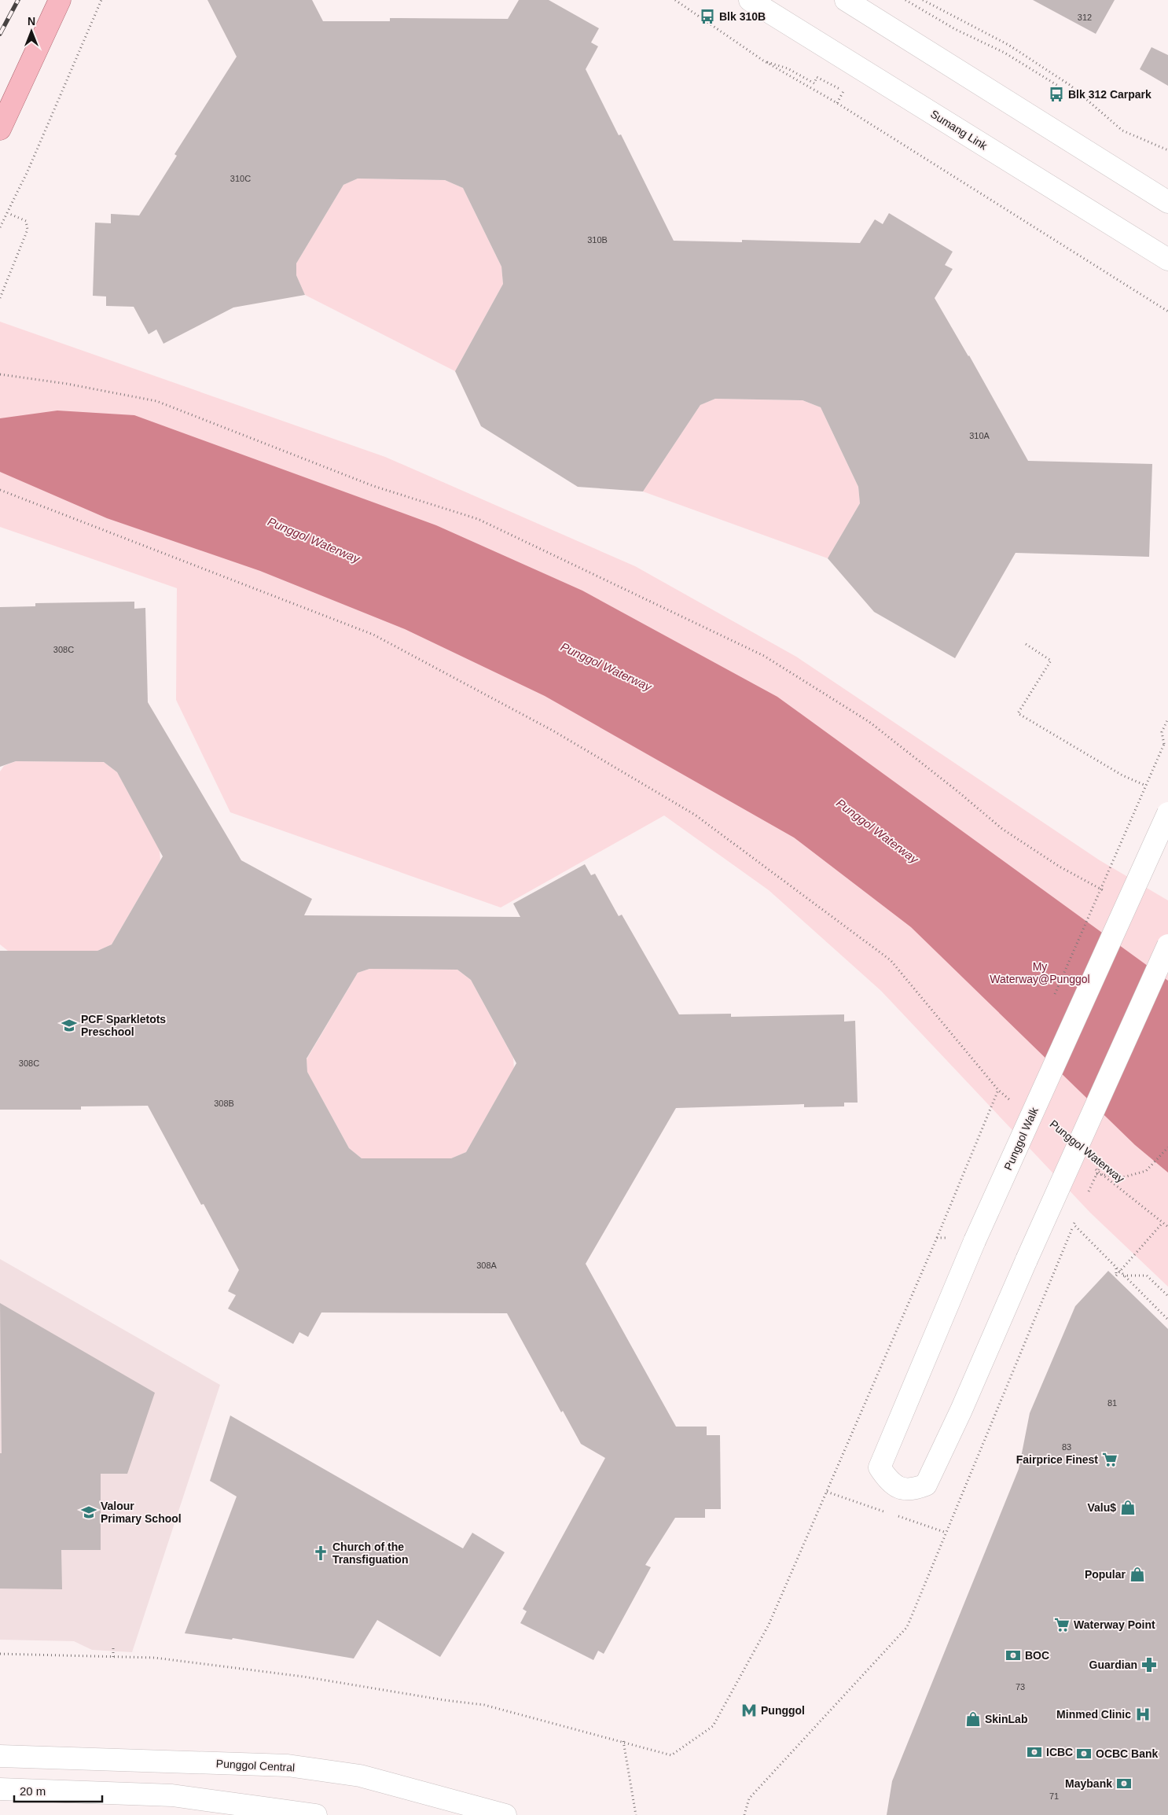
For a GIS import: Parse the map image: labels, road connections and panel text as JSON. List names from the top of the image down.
{
  "streets": {
    "street": ["Sumang Link", "Punggol Walk", "Punggol Central"],
    "path": ["Punggol Waterway"]
  },
  "water": ["Punggol Waterway"],
  "parks": ["My Waterway@Punggol"],
  "places": {
    "bus stop": ["Blk 310B", "Blk 312 Carpark"],
    "school or university": ["PCF Sparkletots Preschool", "Valour Primary School"],
    "supermarket": ["Fairprice Finest", "Waterway Point"],
    "shop": ["Valu$", "Popular", "SkinLab"],
    "church": ["Church of the Transfiguation"],
    "bank": [
      "BOC",
      "ICBC",
      "OCBC Bank",
      "Maybank"
    ],
    "pharmacy": ["Guardian"],
    "metro station": ["Punggol"],
    "hospital": ["Minmed Clinic"]
  },
  "house_numbers": [
    "312",
    "310C",
    "310B",
    "310A",
    "308C",
    "308C",
    "308B",
    "308A",
    "81",
    "83",
    "73",
    "71"
  ],
  "scale_bar": "20 m",
  "north": "top"
}
